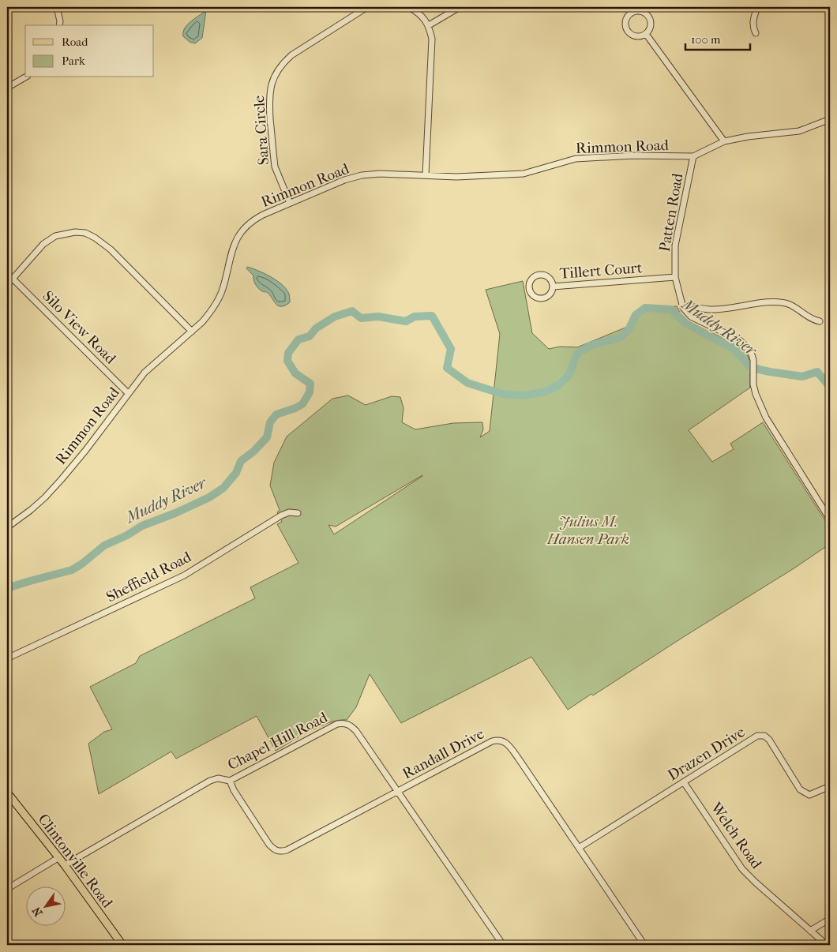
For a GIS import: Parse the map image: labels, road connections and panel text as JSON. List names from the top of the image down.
{
  "streets": {
    "main road": ["Clintonville Road"],
    "street": [
      "Sara Circle",
      "Rimmon Road",
      "Patten Road",
      "Tillert Court",
      "Silo View Road",
      "Sheffield Road",
      "Chapel Hill Road",
      "Randall Drive",
      "Drazen Drive",
      "Welch Road"
    ]
  },
  "crossings": [
    ["Sara Circle", "Rimmon Road"],
    ["Rimmon Road", "Patten Road"],
    ["Rimmon Road", "Silo View Road"],
    ["Patten Road", "Tillert Court"],
    ["Chapel Hill Road", "Randall Drive"],
    ["Chapel Hill Road", "Clintonville Road"],
    ["Randall Drive", "Drazen Drive"],
    ["Drazen Drive", "Welch Road"]
  ],
  "water": ["Muddy River"],
  "parks": ["Julius M. Hansen Park"],
  "legend": ["Road", "Park"],
  "scale_bar": "100 m",
  "north": "bottom left"
}
